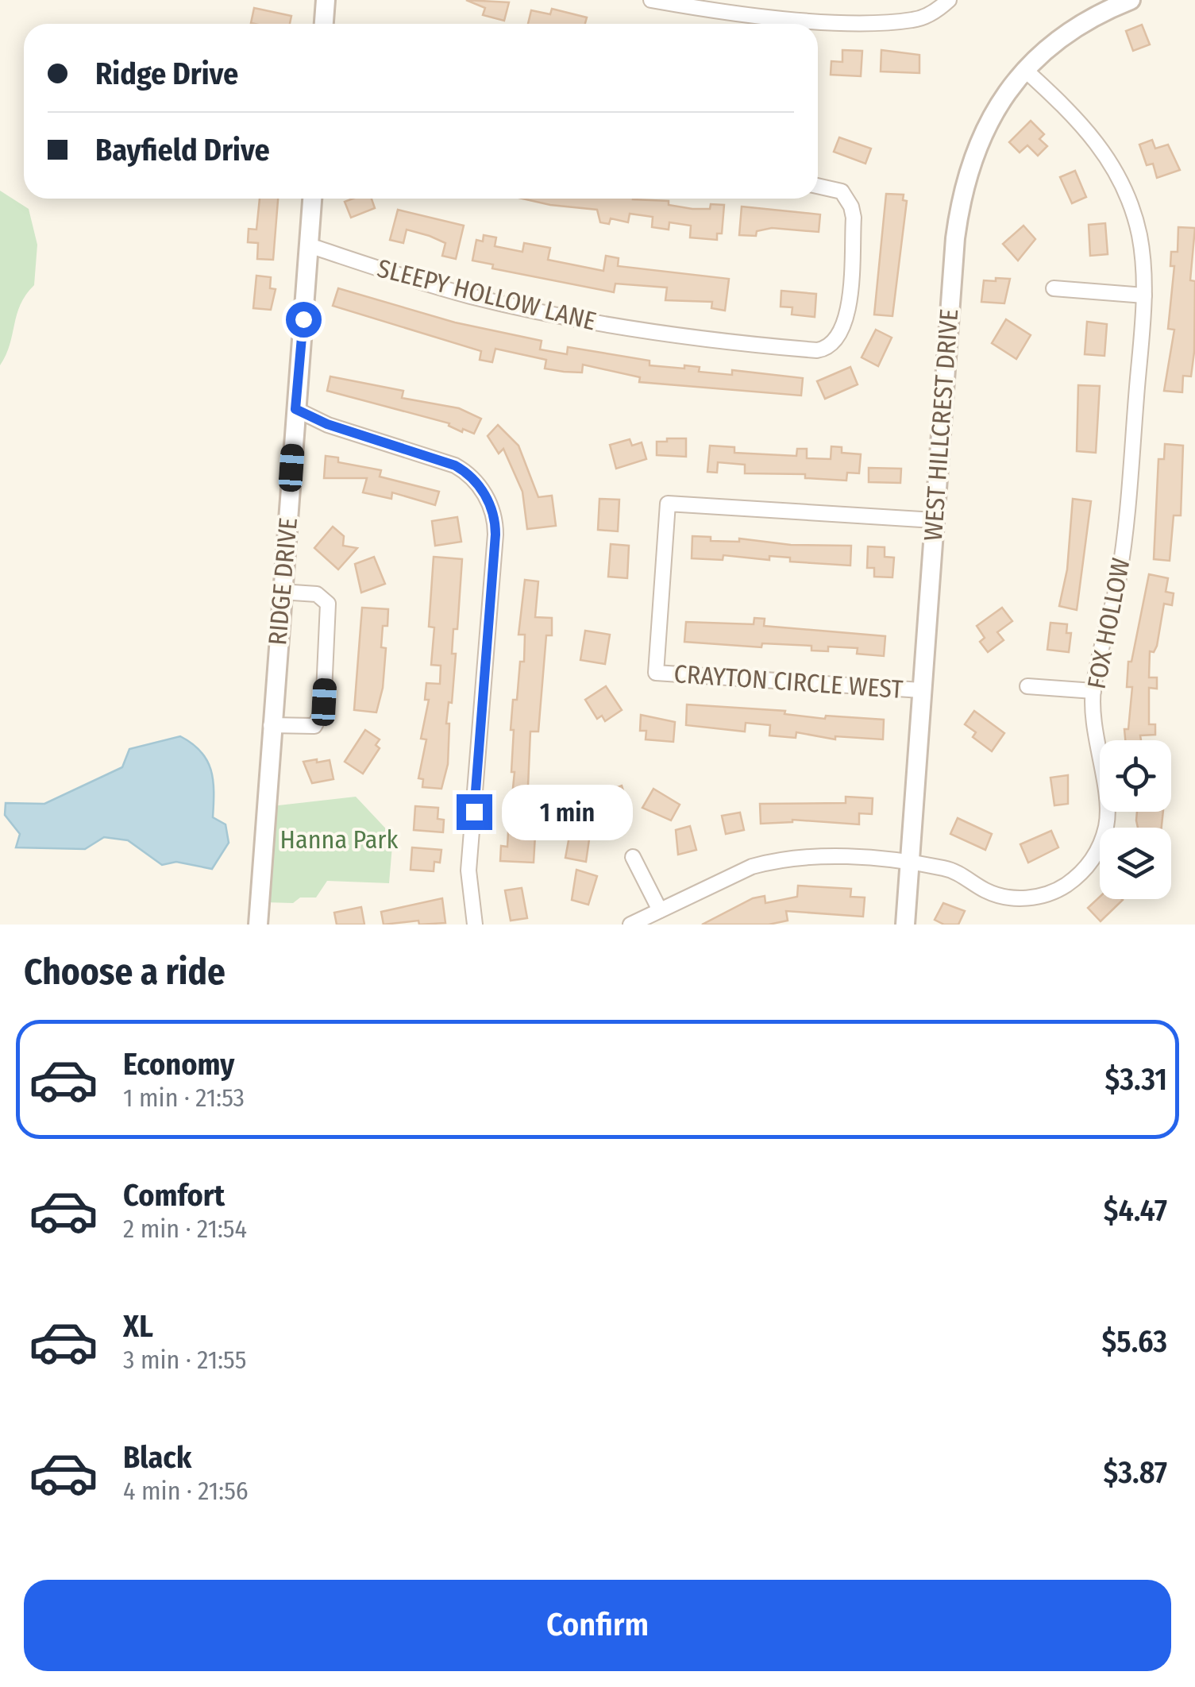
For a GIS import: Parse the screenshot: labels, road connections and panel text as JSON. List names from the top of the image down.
{
  "streets": {
    "street": [
      "SLEEPY HOLLOW LANE",
      "WEST HILLCREST DRIVE",
      "RIDGE DRIVE",
      "FOX HOLLOW",
      "CRAYTON CIRCLE WEST"
    ]
  },
  "crossings": [
    ["SLEEPY HOLLOW LANE", "RIDGE DRIVE"],
    ["WEST HILLCREST DRIVE", "FOX HOLLOW"],
    ["WEST HILLCREST DRIVE", "CRAYTON CIRCLE WEST"]
  ],
  "parks": ["Hanna Park"],
  "page": {
    "banner": ["Ridge Drive", "Bayfield Drive"],
    "bubble": "1 min",
    "heading": "Choose a ride",
    "list": [
      {
        "name": "Economy",
        "note": "1 min · 21:53",
        "value": "$3.31"
      },
      {
        "name": "Comfort",
        "note": "2 min · 21:54",
        "value": "$4.47"
      },
      {
        "name": "XL",
        "note": "3 min · 21:55",
        "value": "$5.63"
      },
      {
        "name": "Black",
        "note": "4 min · 21:56",
        "value": "$3.87"
      }
    ],
    "buttons": "Confirm"
  }
}
